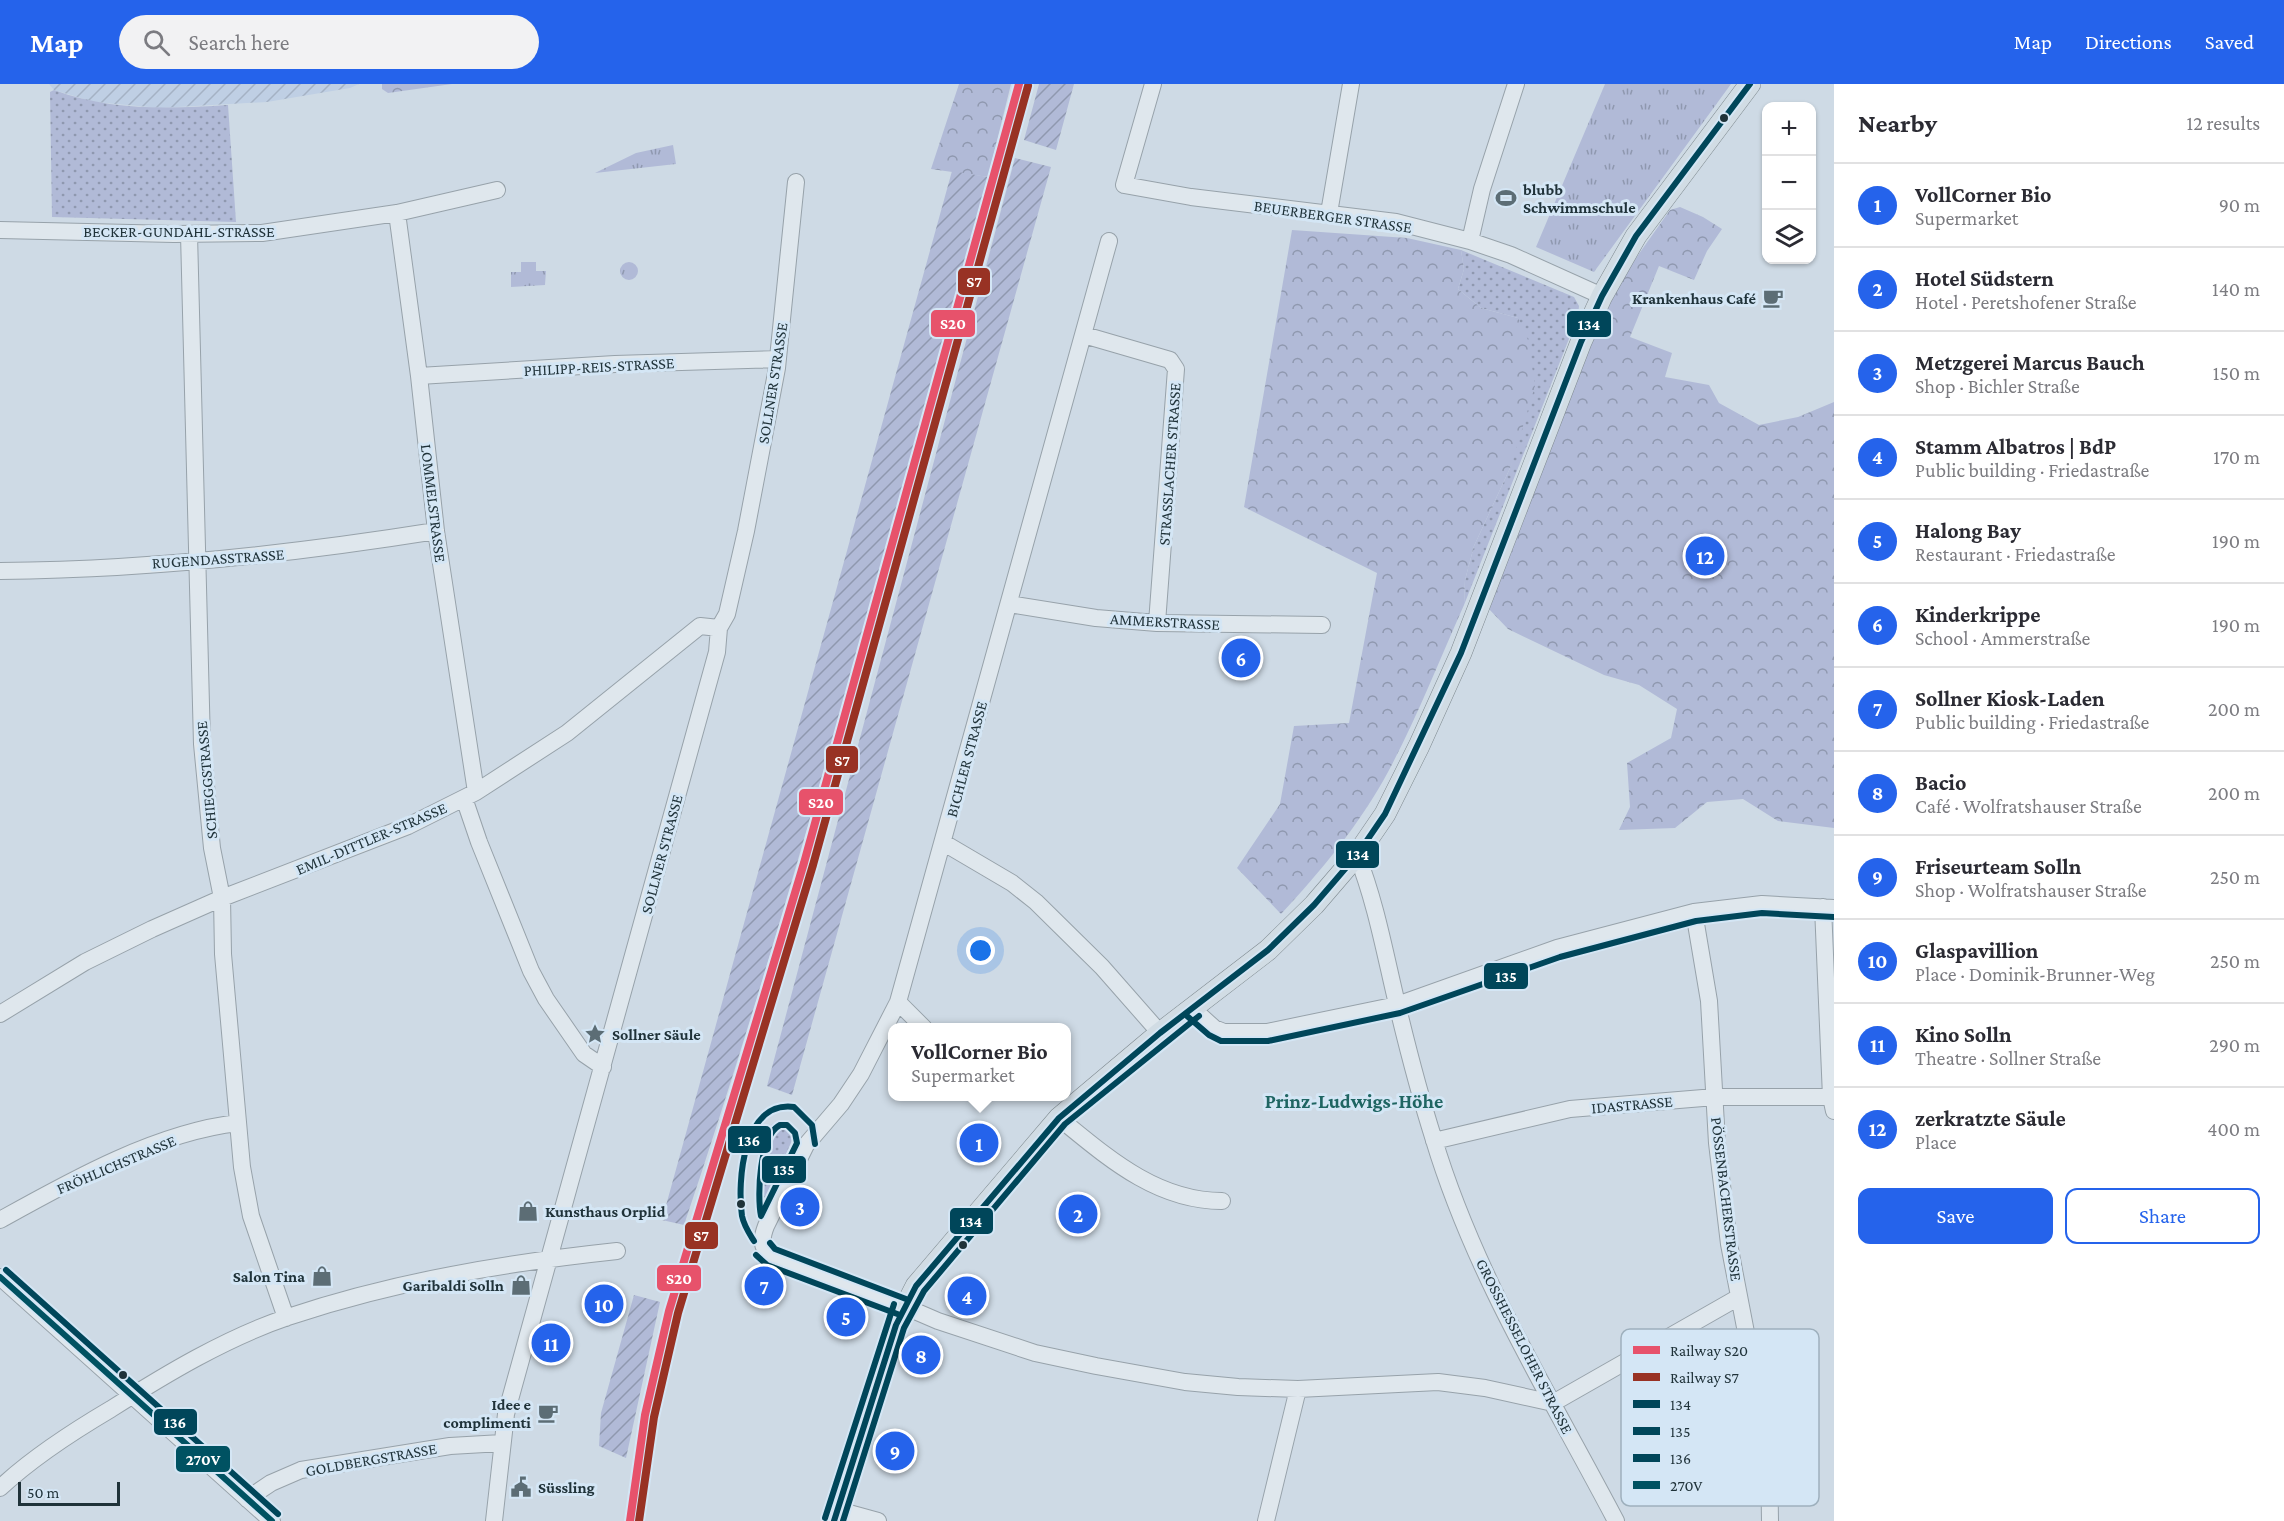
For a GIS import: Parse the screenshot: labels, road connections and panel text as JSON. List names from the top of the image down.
{
  "streets": {
    "street": [
      "BEUERBERGER STRASSE",
      "BECKER-GUNDAHL-STRASSE",
      "PHILIPP-REIS-STRASSE",
      "SOLLNER STRASSE",
      "STRASSLACHER STRASSE",
      "LOMMELSTRASSE",
      "RUGENDASSTRASSE",
      "AMMERSTRASSE",
      "BICHLER STRASSE",
      "SCHIEGGSTRASSE",
      "EMIL-DITTLER-STRASSE",
      "IDASTRASSE",
      "FRÖHLICHSTRASSE",
      "PÖSSENBACHERSTRASSE",
      "GROSSHESSELOHER STRASSE",
      "GOLDBERGSTRASSE"
    ]
  },
  "crossings": [
    ["BECKER-GUNDAHL-STRASSE", "LOMMELSTRASSE"],
    ["BECKER-GUNDAHL-STRASSE", "SCHIEGGSTRASSE"],
    ["PHILIPP-REIS-STRASSE", "SOLLNER STRASSE"],
    ["PHILIPP-REIS-STRASSE", "LOMMELSTRASSE"],
    ["SOLLNER STRASSE", "LOMMELSTRASSE"],
    ["SOLLNER STRASSE", "EMIL-DITTLER-STRASSE"],
    ["SOLLNER STRASSE", "GOLDBERGSTRASSE"],
    ["STRASSLACHER STRASSE", "AMMERSTRASSE"],
    ["STRASSLACHER STRASSE", "BICHLER STRASSE"],
    ["LOMMELSTRASSE", "RUGENDASSTRASSE"],
    ["LOMMELSTRASSE", "EMIL-DITTLER-STRASSE"],
    ["RUGENDASSTRASSE", "SCHIEGGSTRASSE"],
    ["AMMERSTRASSE", "BICHLER STRASSE"],
    ["SCHIEGGSTRASSE", "EMIL-DITTLER-STRASSE"],
    ["SCHIEGGSTRASSE", "FRÖHLICHSTRASSE"],
    ["IDASTRASSE", "PÖSSENBACHERSTRASSE"],
    ["IDASTRASSE", "GROSSHESSELOHER STRASSE"]
  ],
  "districts": ["Prinz-Ludwigs-Höhe"],
  "places": {
    "sports": ["blubb Schwimmschule"],
    "cafe": ["Krankenhaus Café", "Idee e complimenti"],
    "place": ["Sollner Säule"],
    "shop": ["Kunsthaus Orplid", "Salon Tina", "Garibaldi Solln"],
    "public building": ["Süssling"]
  },
  "lines": [
    "rail line S20",
    "transit line 134",
    "rail line S7",
    "transit line 135",
    "transit line 136",
    "transit line 270V"
  ],
  "legend": [
    "Railway S20",
    "Railway S7",
    "134",
    "135",
    "136",
    "270V"
  ],
  "scale_bar": "50 m",
  "page": {
    "header": "Map",
    "search": "Search here",
    "nav": ["Map", "Directions", "Saved"],
    "heading": ["Nearby", "12 results"],
    "map_buttons": ["+", "−"],
    "list": [
      {
        "mark": "1",
        "name": "VollCorner Bio",
        "note": "Supermarket",
        "value": "90 m"
      },
      {
        "mark": "2",
        "name": "Hotel Südstern",
        "note": "Hotel · Peretshofener Straße",
        "value": "140 m"
      },
      {
        "mark": "3",
        "name": "Metzgerei Marcus Bauch",
        "note": "Shop · Bichler Straße",
        "value": "150 m"
      },
      {
        "mark": "4",
        "name": "Stamm Albatros | BdP",
        "note": "Public building · Friedastraße",
        "value": "170 m"
      },
      {
        "mark": "5",
        "name": "Halong Bay",
        "note": "Restaurant · Friedastraße",
        "value": "190 m"
      },
      {
        "mark": "6",
        "name": "Kinderkrippe",
        "note": "School · Ammerstraße",
        "value": "190 m"
      },
      {
        "mark": "7",
        "name": "Sollner Kiosk-Laden",
        "note": "Public building · Friedastraße",
        "value": "200 m"
      },
      {
        "mark": "8",
        "name": "Bacio",
        "note": "Café · Wolfratshauser Straße",
        "value": "200 m"
      },
      {
        "mark": "9",
        "name": "Friseurteam Solln",
        "note": "Shop · Wolfratshauser Straße",
        "value": "250 m"
      },
      {
        "mark": "10",
        "name": "Glaspavillion",
        "note": "Place · Dominik-Brunner-Weg",
        "value": "250 m"
      },
      {
        "mark": "11",
        "name": "Kino Solln",
        "note": "Theatre · Sollner Straße",
        "value": "290 m"
      },
      {
        "mark": "12",
        "name": "zerkratzte Säule",
        "note": "Place",
        "value": "400 m"
      }
    ],
    "pins": [
      "12",
      "6",
      "1",
      "3",
      "2",
      "7",
      "4",
      "10",
      "5",
      "11",
      "8",
      "9"
    ],
    "popup": ["VollCorner Bio", "Supermarket"],
    "buttons": ["Save", "Share"],
    "scale": "50 m"
  }
}
